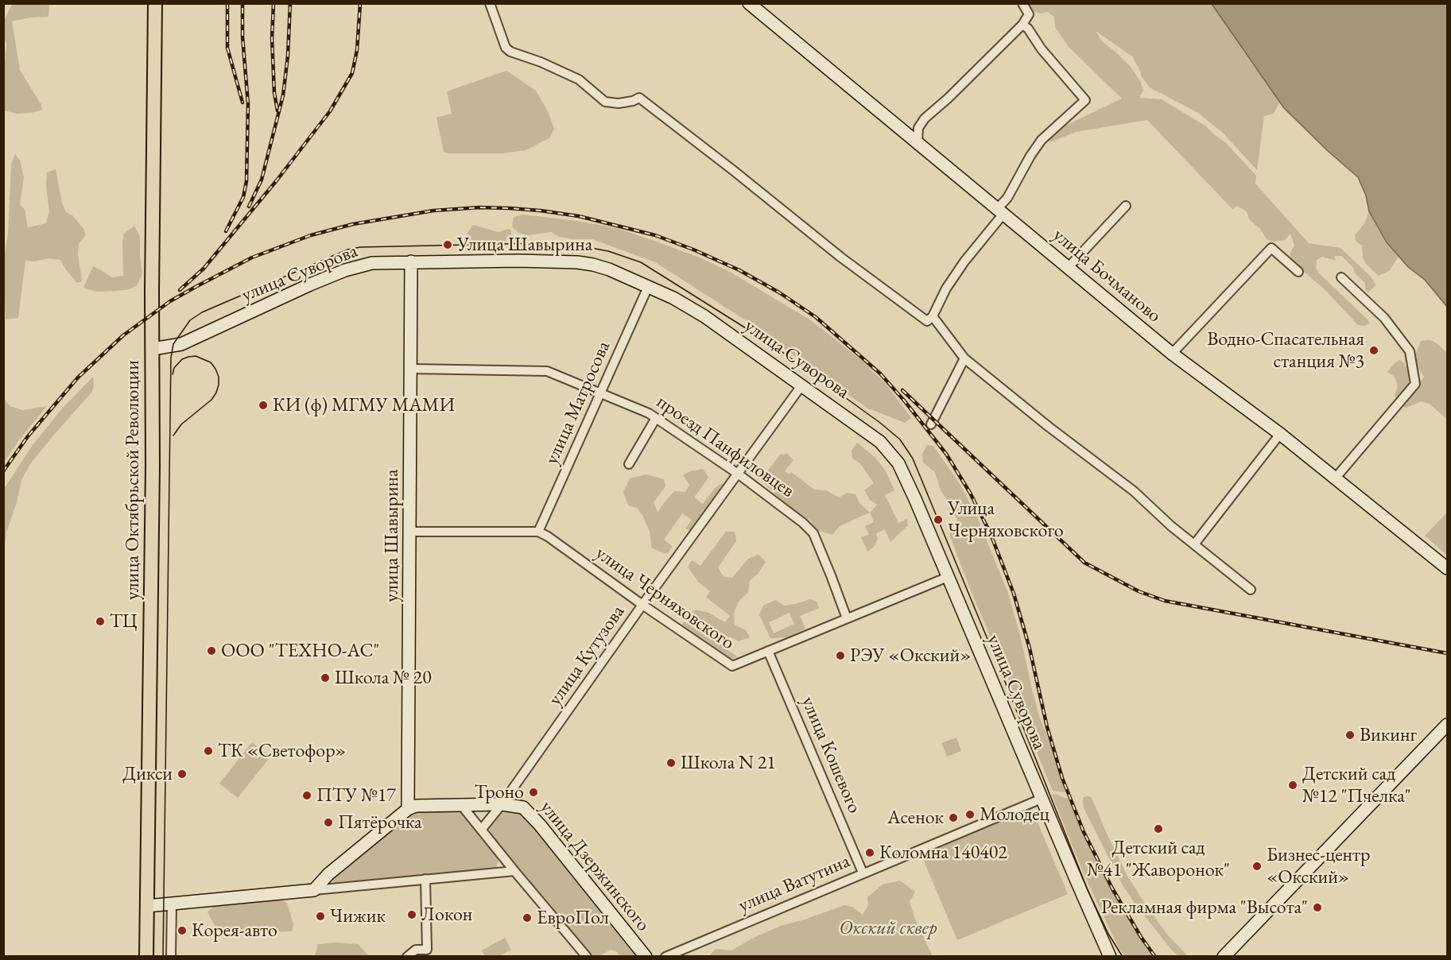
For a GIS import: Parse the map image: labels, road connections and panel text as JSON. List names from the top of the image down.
{
  "streets": {
    "main road": ["улица Октябрьской Революции"],
    "street": [
      "улица Суворова",
      "улица Бочманово",
      "улица Матросова",
      "проезд Панфиловцев",
      "улица Шавырина",
      "улица Черняховского",
      "улица Кутузова",
      "улица Кошевого",
      "улица Дзержинского",
      "улица Ватутина"
    ]
  },
  "crossings": [
    ["улица Суворова", "улица Матросова"],
    ["улица Суворова", "улица Октябрьской Революции"],
    ["улица Суворова", "улица Шавырина"],
    ["улица Суворова", "улица Черняховского"],
    ["улица Суворова", "улица Кутузова"],
    ["улица Суворова", "улица Ватутина"],
    ["улица Матросова", "проезд Панфиловцев"],
    ["улица Матросова", "улица Черняховского"],
    ["проезд Панфиловцев", "улица Шавырина"],
    ["проезд Панфиловцев", "улица Черняховского"],
    ["проезд Панфиловцев", "улица Кутузова"],
    ["улица Шавырина", "улица Дзержинского"],
    ["улица Черняховского", "улица Кутузова"],
    ["улица Черняховского", "улица Кошевого"],
    ["улица Кутузова", "улица Дзержинского"],
    ["улица Кошевого", "улица Ватутина"]
  ],
  "parks": ["Окский сквер"],
  "places": [
    "Улица Шавырина",
    "Водно-Спасательная станция №3",
    "КИ (ф) МГМУ МАМИ",
    "Улица Черняховского",
    "ТЦ",
    "ООО \"ТЕХНО-АС\"",
    "РЭУ «Окский»",
    "Школа № 20",
    "Викинг",
    "ТК «Светофор»",
    "Школа N 21",
    "Дикси",
    "Детский сад №12 \"Пчелка\"",
    "Троно",
    "ПТУ №17",
    "Молодец",
    "Асенок",
    "Пятёрочка",
    "Детский сад №41 \"Жаворонок\"",
    "Коломна 140402",
    "Бизнес-центр «Окский»",
    "Рекламная фирма \"Высота\"",
    "Локон",
    "Чижик",
    "ЕвроПол",
    "Корея-авто"
  ]
}
